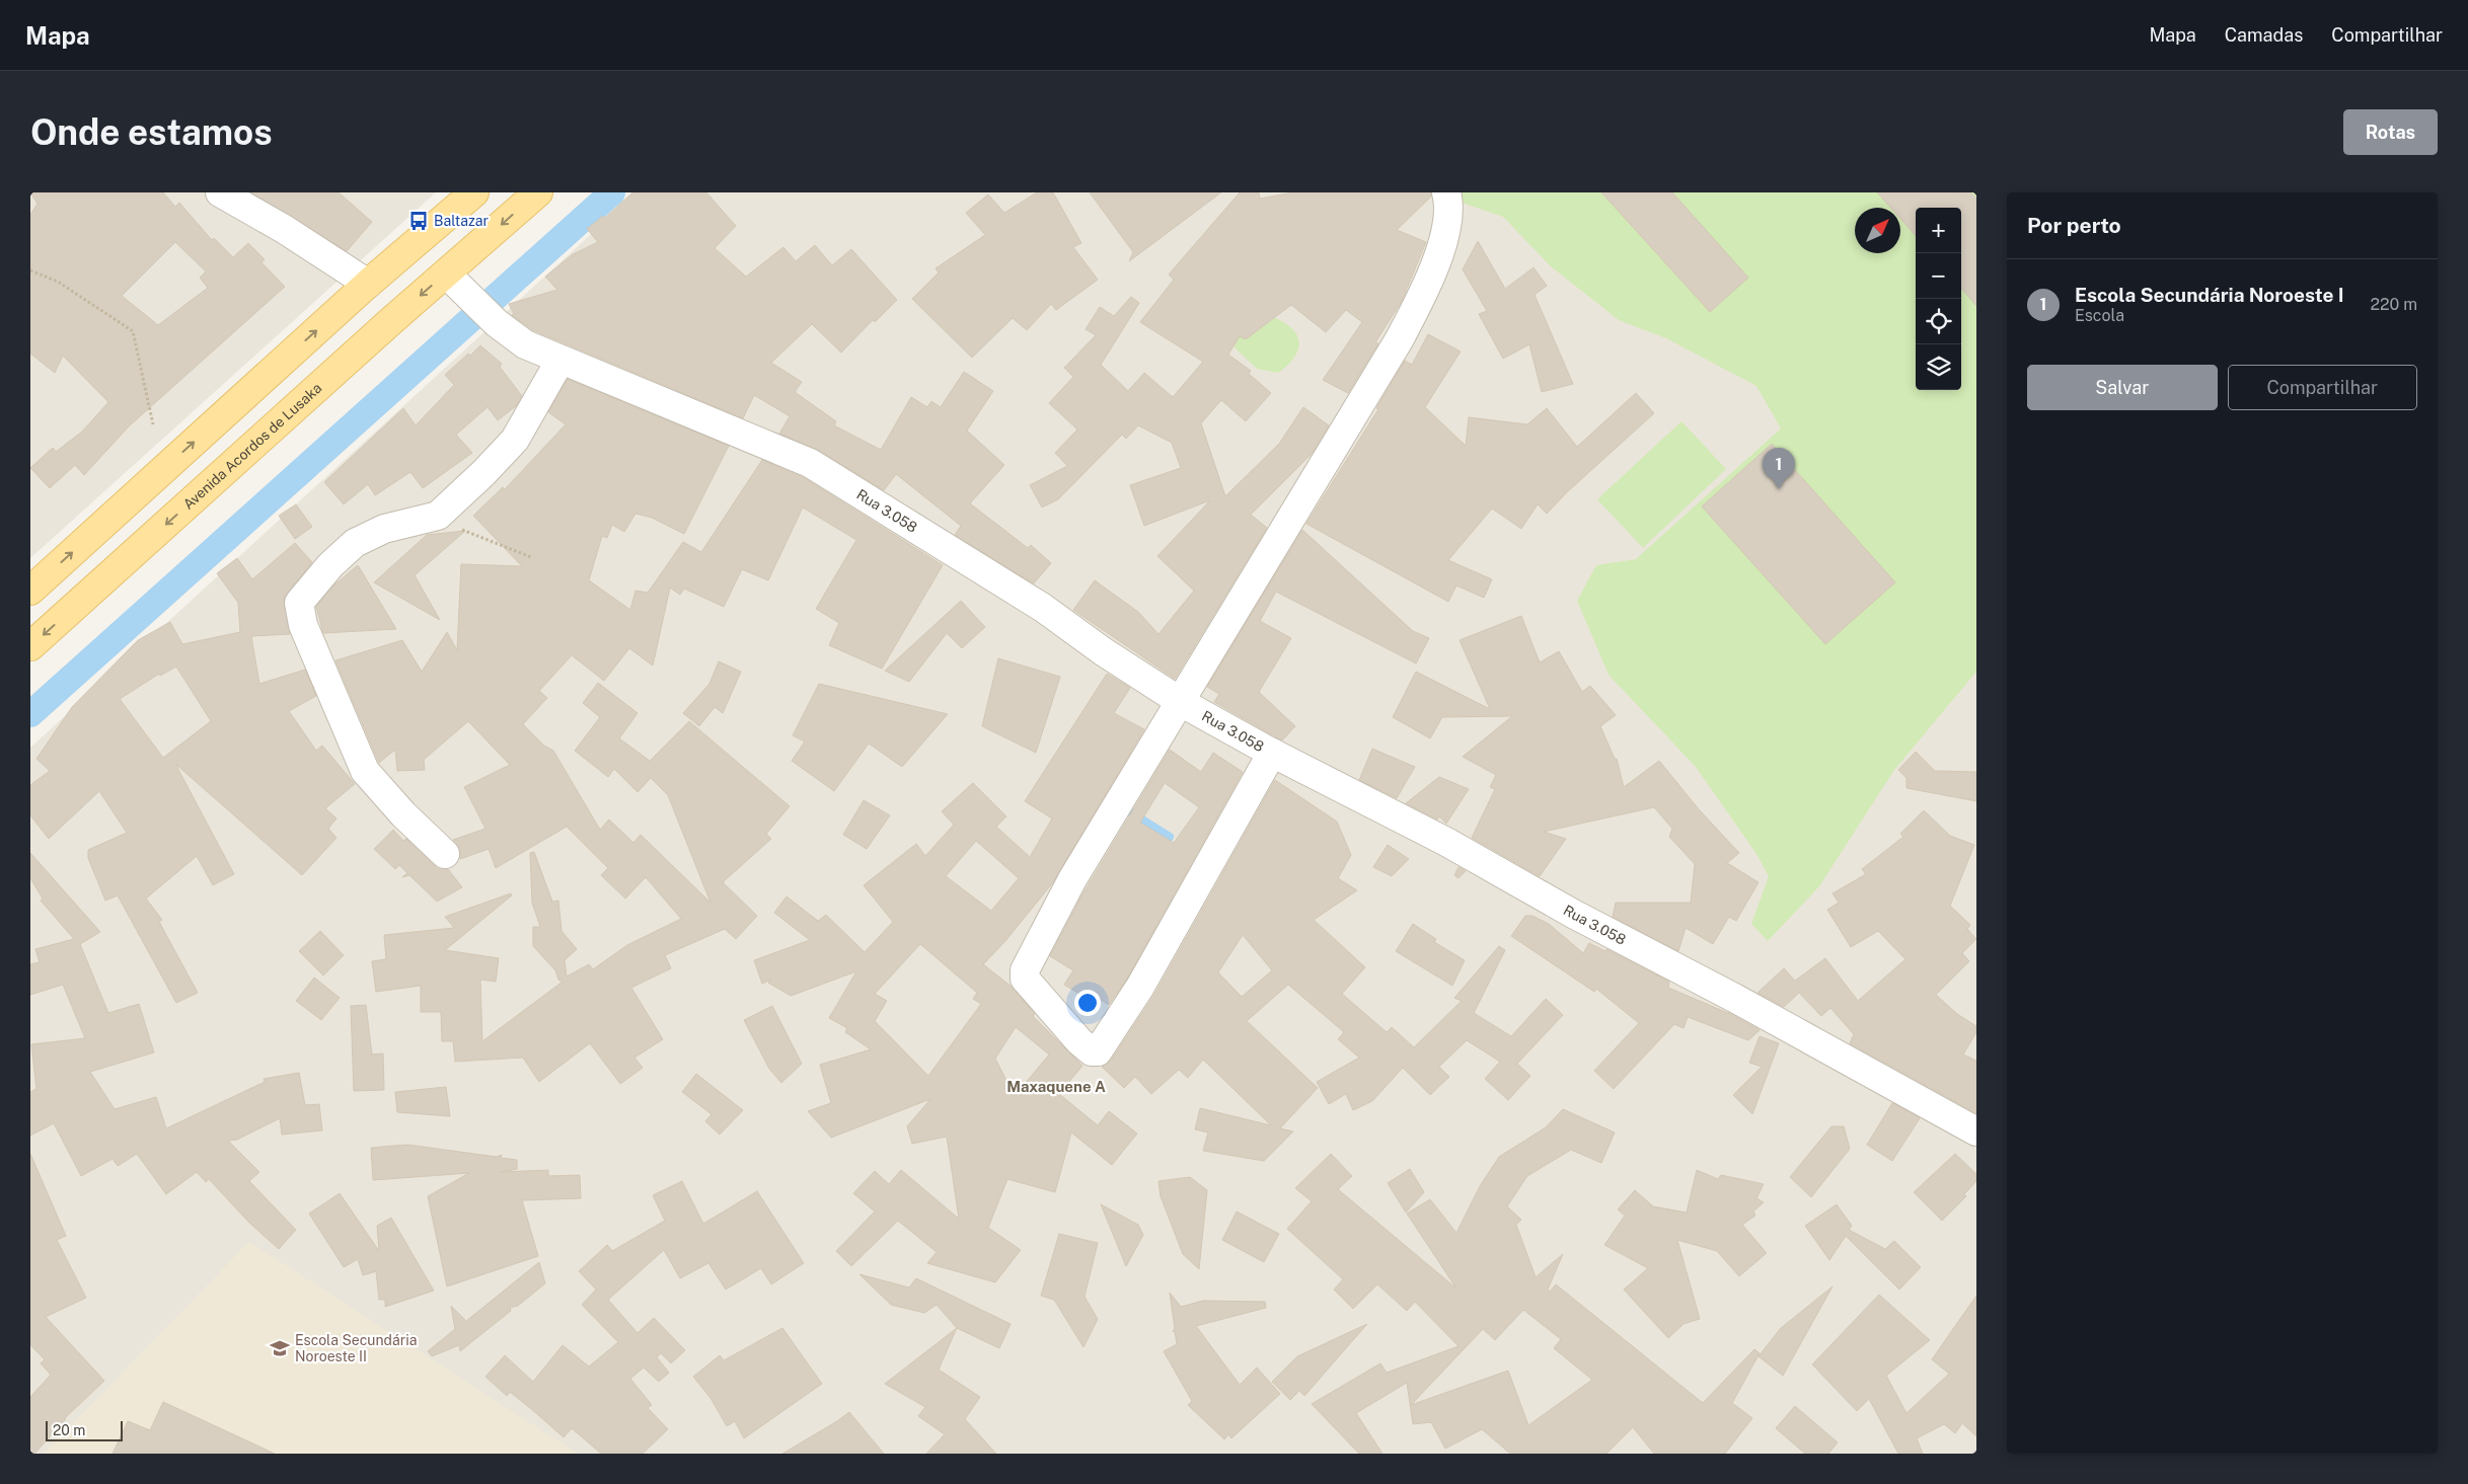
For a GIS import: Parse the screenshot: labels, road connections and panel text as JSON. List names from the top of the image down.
{
  "streets": {
    "main road": ["Avenida Acordos de Lusaka"],
    "street": ["Rua 3.058"]
  },
  "crossings": [
    ["Avenida Acordos de Lusaka", "Rua 3.058"]
  ],
  "districts": ["Maxaquene A"],
  "places": {
    "bus stop": ["Baltazar"],
    "school or university": ["Escola Secundária Noroeste II"]
  },
  "scale_bar": "20 m",
  "north": "top right",
  "page": {
    "header": "Mapa",
    "nav": ["Mapa", "Camadas", "Compartilhar"],
    "buttons": [
      "Rotas",
      ["Salvar", "Compartilhar"]
    ],
    "title": "Onde estamos",
    "heading": "Por perto",
    "map_buttons": ["+", "−"],
    "list": [
      {
        "mark": "1",
        "name": "Escola Secundária Noroeste I",
        "note": "Escola",
        "value": "220 m"
      }
    ],
    "pins": "1",
    "scale": "20 m"
  }
}
